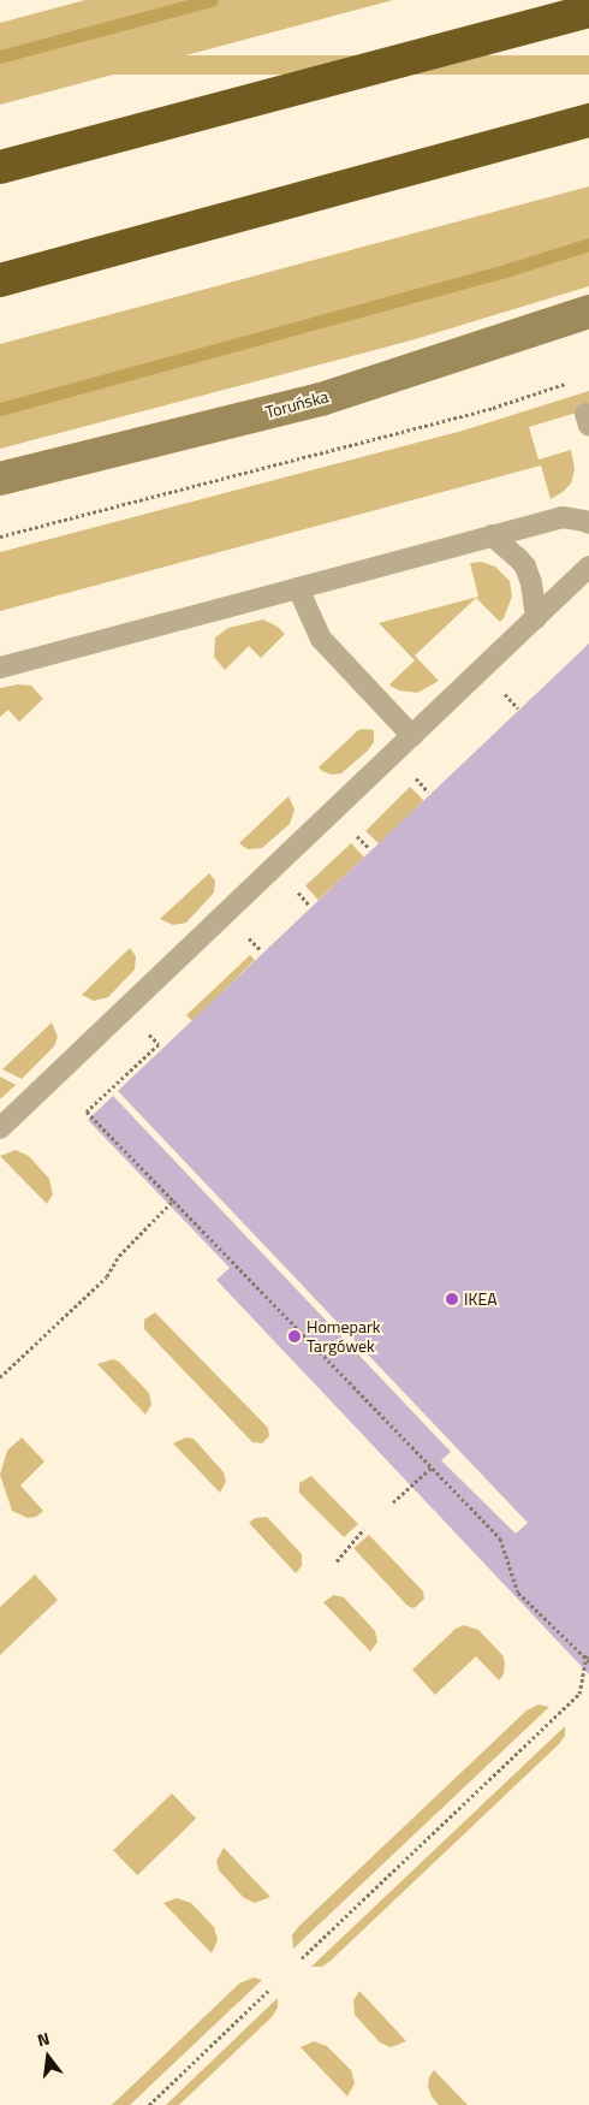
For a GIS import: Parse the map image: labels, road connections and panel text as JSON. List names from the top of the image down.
{
  "streets": {
    "main road": ["Toruńska"]
  },
  "places": ["IKEA", "Homepark Targówek"],
  "north": "top"
}
